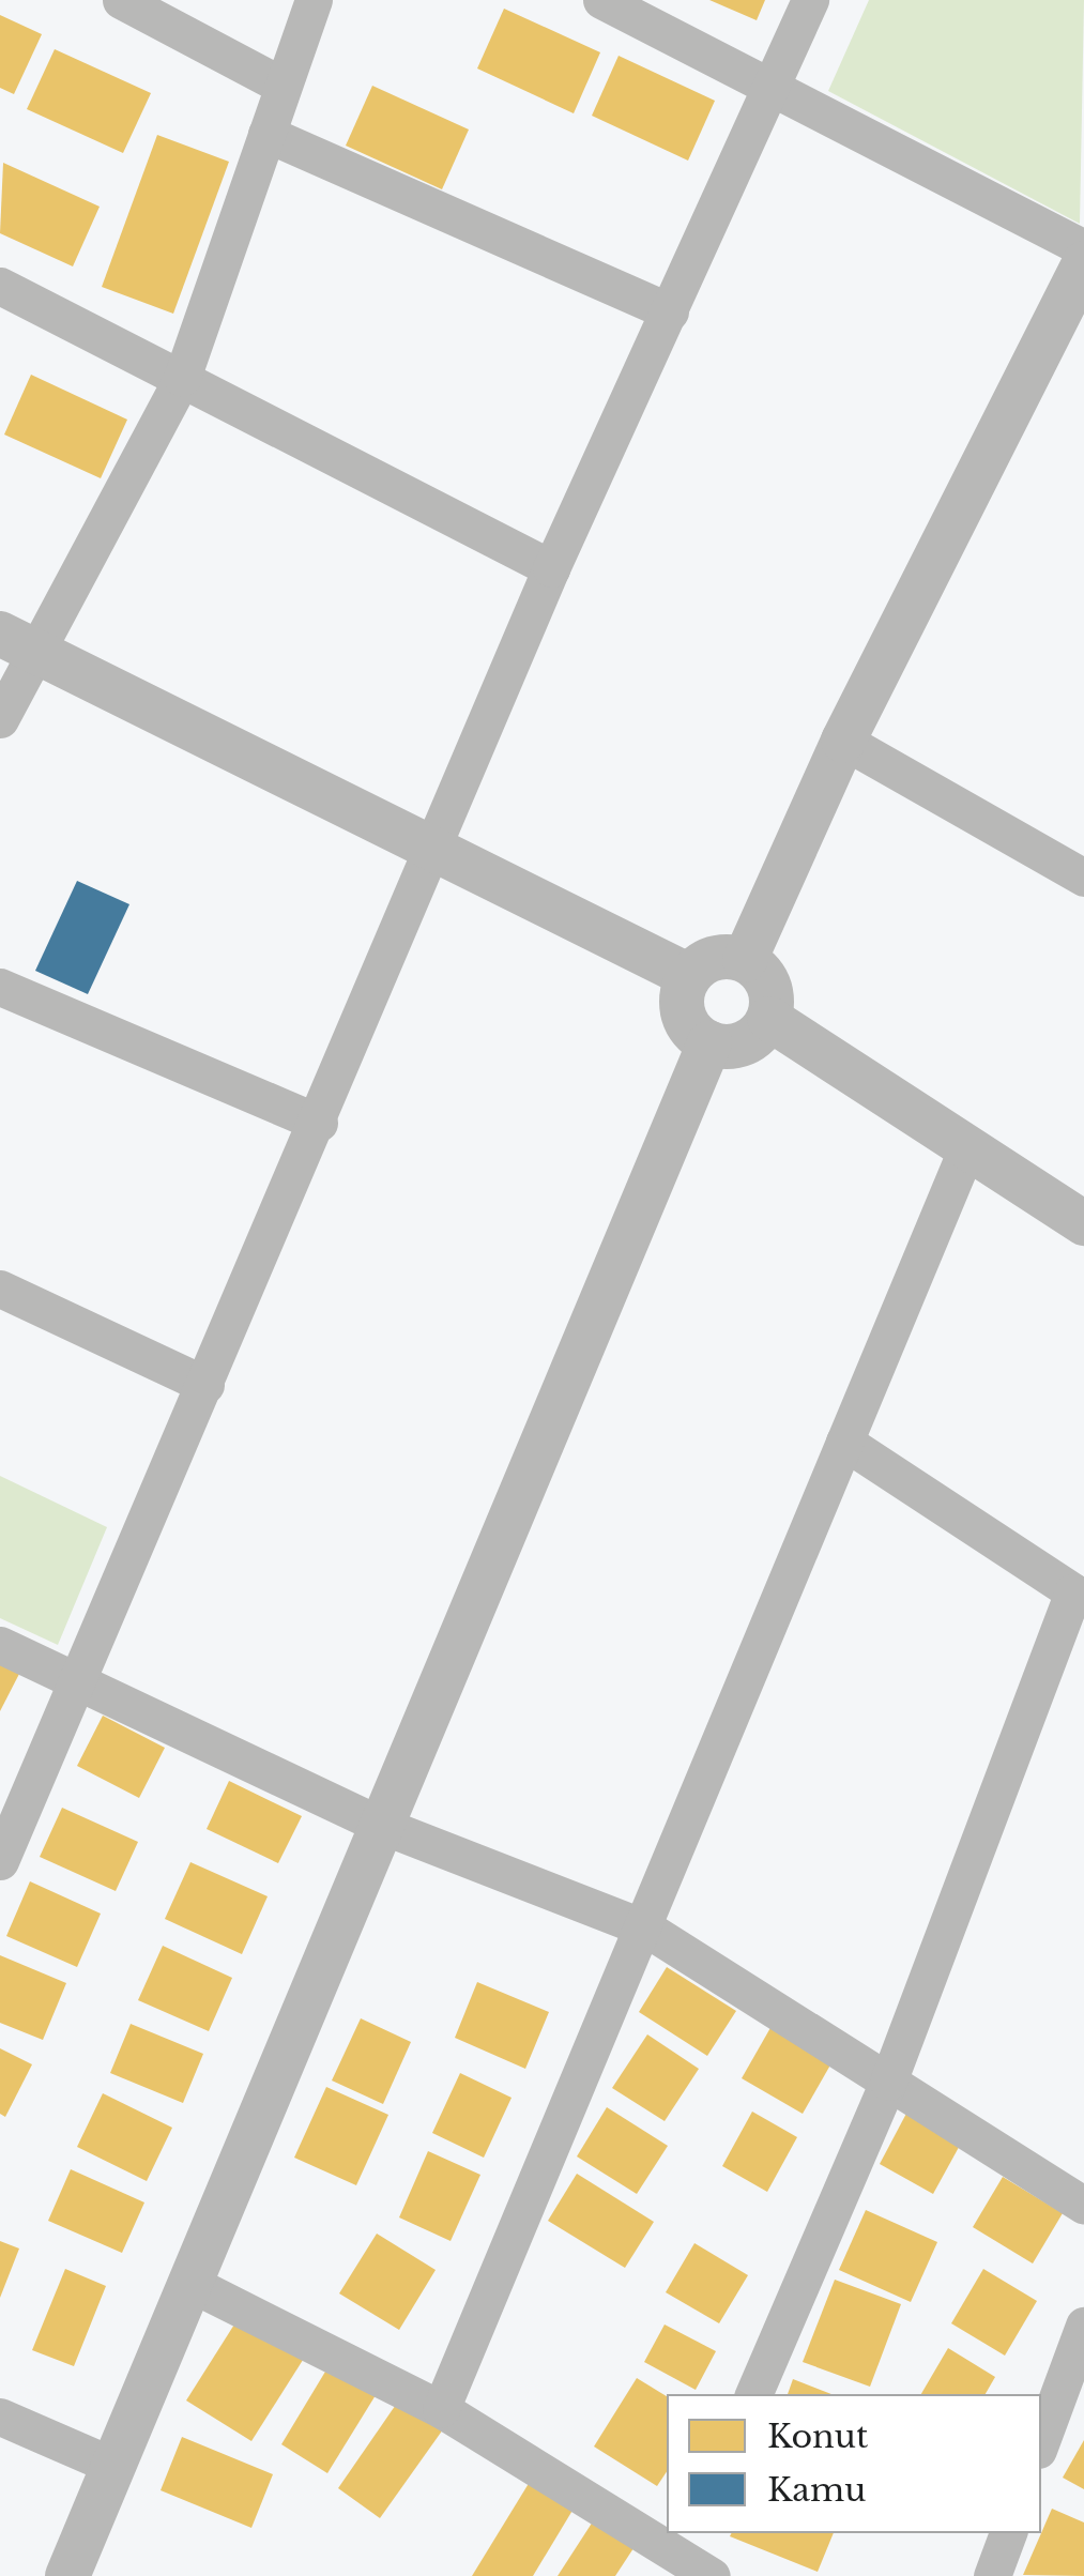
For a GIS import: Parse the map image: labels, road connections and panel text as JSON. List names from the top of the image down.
{
  "legend": ["Konut", "Kamu"]
}
